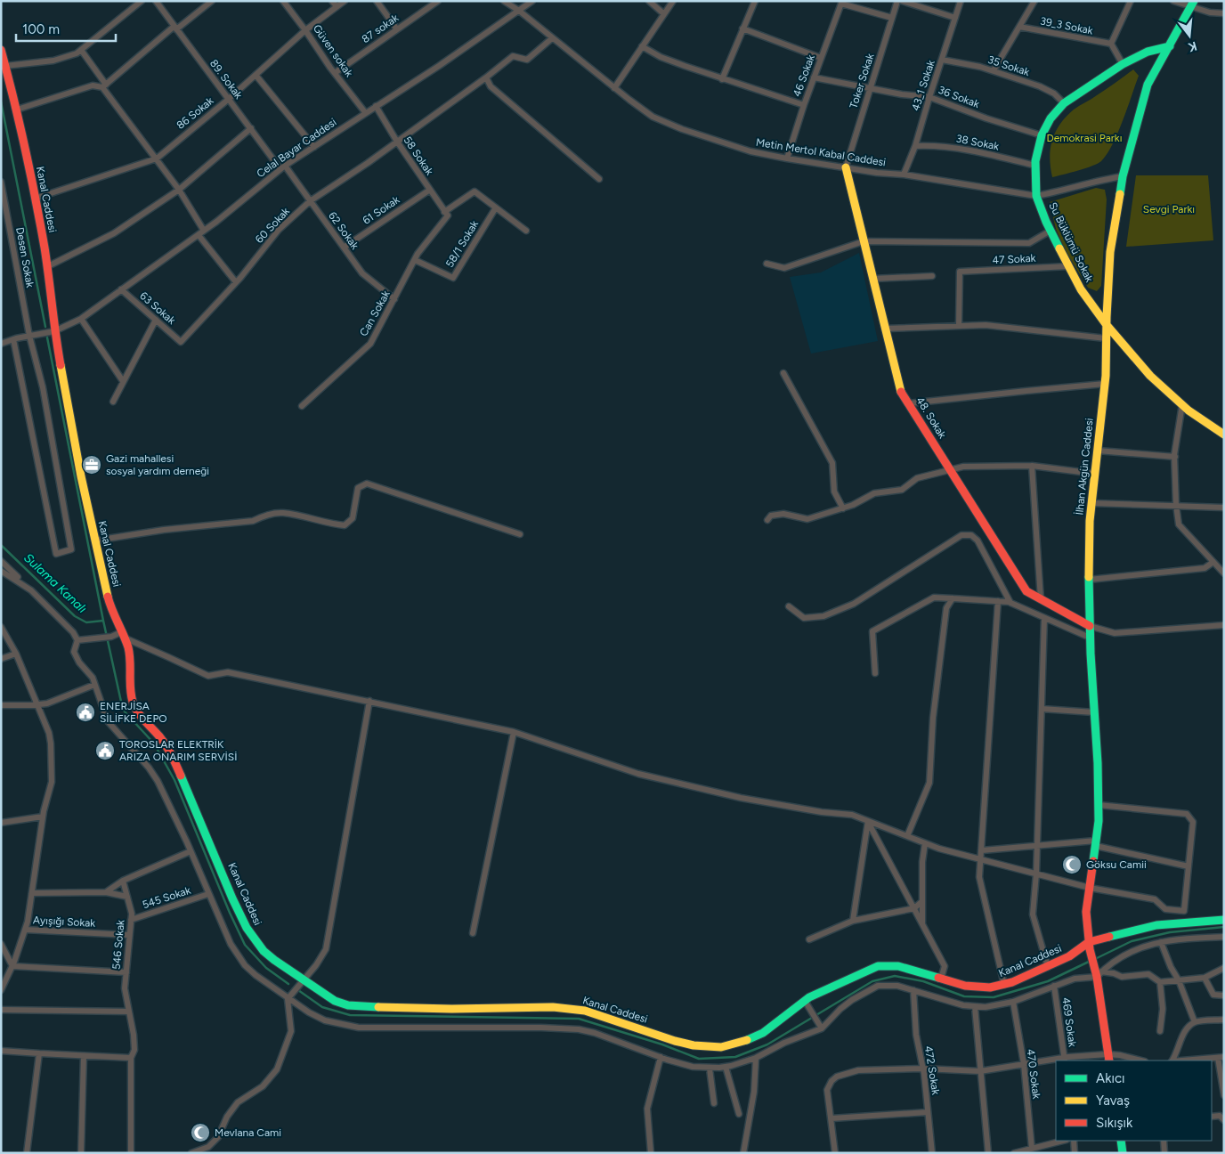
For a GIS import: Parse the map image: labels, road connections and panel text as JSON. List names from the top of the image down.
{
  "streets": {
    "street": [
      "39_3 Sokak",
      "87 sokak",
      "Güven sokak",
      "35 Sokak",
      "46 Sokak",
      "89. Sokak",
      "Toker Sokak",
      "43_1 Sokak",
      "36 Sokak",
      "86 Sokak",
      "38 Sokak",
      "Celal Bayar Caddesi",
      "Metin Mertol Kabal Caddesi",
      "58 Sokak",
      "Kanal Caddesi",
      "61 Sokak",
      "60 Sokak",
      "62 Sokak",
      "Su Büklümü Sokak",
      "58/1 Sokak",
      "Desen Sokak",
      "47 Sokak",
      "63 Sokak",
      "Can Sokak",
      "48. Sokak",
      "İlhan Akgün Caddesi",
      "545 Sokak",
      "Ayışığı Sokak",
      "546 Sokak",
      "469 Sokak",
      "472 Sokak",
      "470 Sokak"
    ]
  },
  "crossings": [
    ["87 sokak", "Güven sokak"],
    ["Güven sokak", "86 Sokak"],
    ["Güven sokak", "Celal Bayar Caddesi"],
    ["35 Sokak", "43_1 Sokak"],
    ["35 Sokak", "Su Büklümü Sokak"],
    ["46 Sokak", "36 Sokak"],
    ["46 Sokak", "Metin Mertol Kabal Caddesi"],
    ["89. Sokak", "86 Sokak"],
    ["89. Sokak", "Celal Bayar Caddesi"],
    ["89. Sokak", "62 Sokak"],
    ["Toker Sokak", "36 Sokak"],
    ["Toker Sokak", "Metin Mertol Kabal Caddesi"],
    ["Toker Sokak", "48. Sokak"],
    ["43_1 Sokak", "36 Sokak"],
    ["43_1 Sokak", "38 Sokak"],
    ["43_1 Sokak", "Metin Mertol Kabal Caddesi"],
    ["36 Sokak", "Su Büklümü Sokak"],
    ["86 Sokak", "Kanal Caddesi"],
    ["38 Sokak", "Su Büklümü Sokak"],
    ["Celal Bayar Caddesi", "Metin Mertol Kabal Caddesi"],
    ["Celal Bayar Caddesi", "58 Sokak"],
    ["Celal Bayar Caddesi", "Kanal Caddesi"],
    ["Celal Bayar Caddesi", "62 Sokak"],
    ["Celal Bayar Caddesi", "Desen Sokak"],
    ["Celal Bayar Caddesi", "63 Sokak"],
    ["Metin Mertol Kabal Caddesi", "60 Sokak"],
    ["Metin Mertol Kabal Caddesi", "Su Büklümü Sokak"],
    ["Metin Mertol Kabal Caddesi", "48. Sokak"],
    ["Metin Mertol Kabal Caddesi", "İlhan Akgün Caddesi"],
    ["58 Sokak", "61 Sokak"],
    ["58 Sokak", "60 Sokak"],
    ["58 Sokak", "Can Sokak"],
    ["Kanal Caddesi", "İlhan Akgün Caddesi"],
    ["61 Sokak", "62 Sokak"],
    ["60 Sokak", "62 Sokak"],
    ["60 Sokak", "63 Sokak"],
    ["62 Sokak", "Can Sokak"],
    ["Su Büklümü Sokak", "47 Sokak"],
    ["Su Büklümü Sokak", "İlhan Akgün Caddesi"],
    ["58/1 Sokak", "Can Sokak"],
    ["48. Sokak", "İlhan Akgün Caddesi"],
    ["545 Sokak", "546 Sokak"],
    ["Ayışığı Sokak", "546 Sokak"]
  ],
  "water": ["Sulama Kanalı"],
  "parks": ["Demokrasi Parkı", "Sevgi Parkı"],
  "places": {
    "office": ["Gazi mahallesi sosyal yardım derneği"],
    "public building": ["ENERJİSA SİLİFKE DEPO", "TOROSLAR ELEKTRİK ARIZA ONARIM SERVİSİ"],
    "mosque": ["Göksu Camii", "Mevlana Cami"]
  },
  "legend": ["Akıcı", "Yavaş", "Sıkışık"],
  "scale_bar": "100 m",
  "north": "bottom"
}
